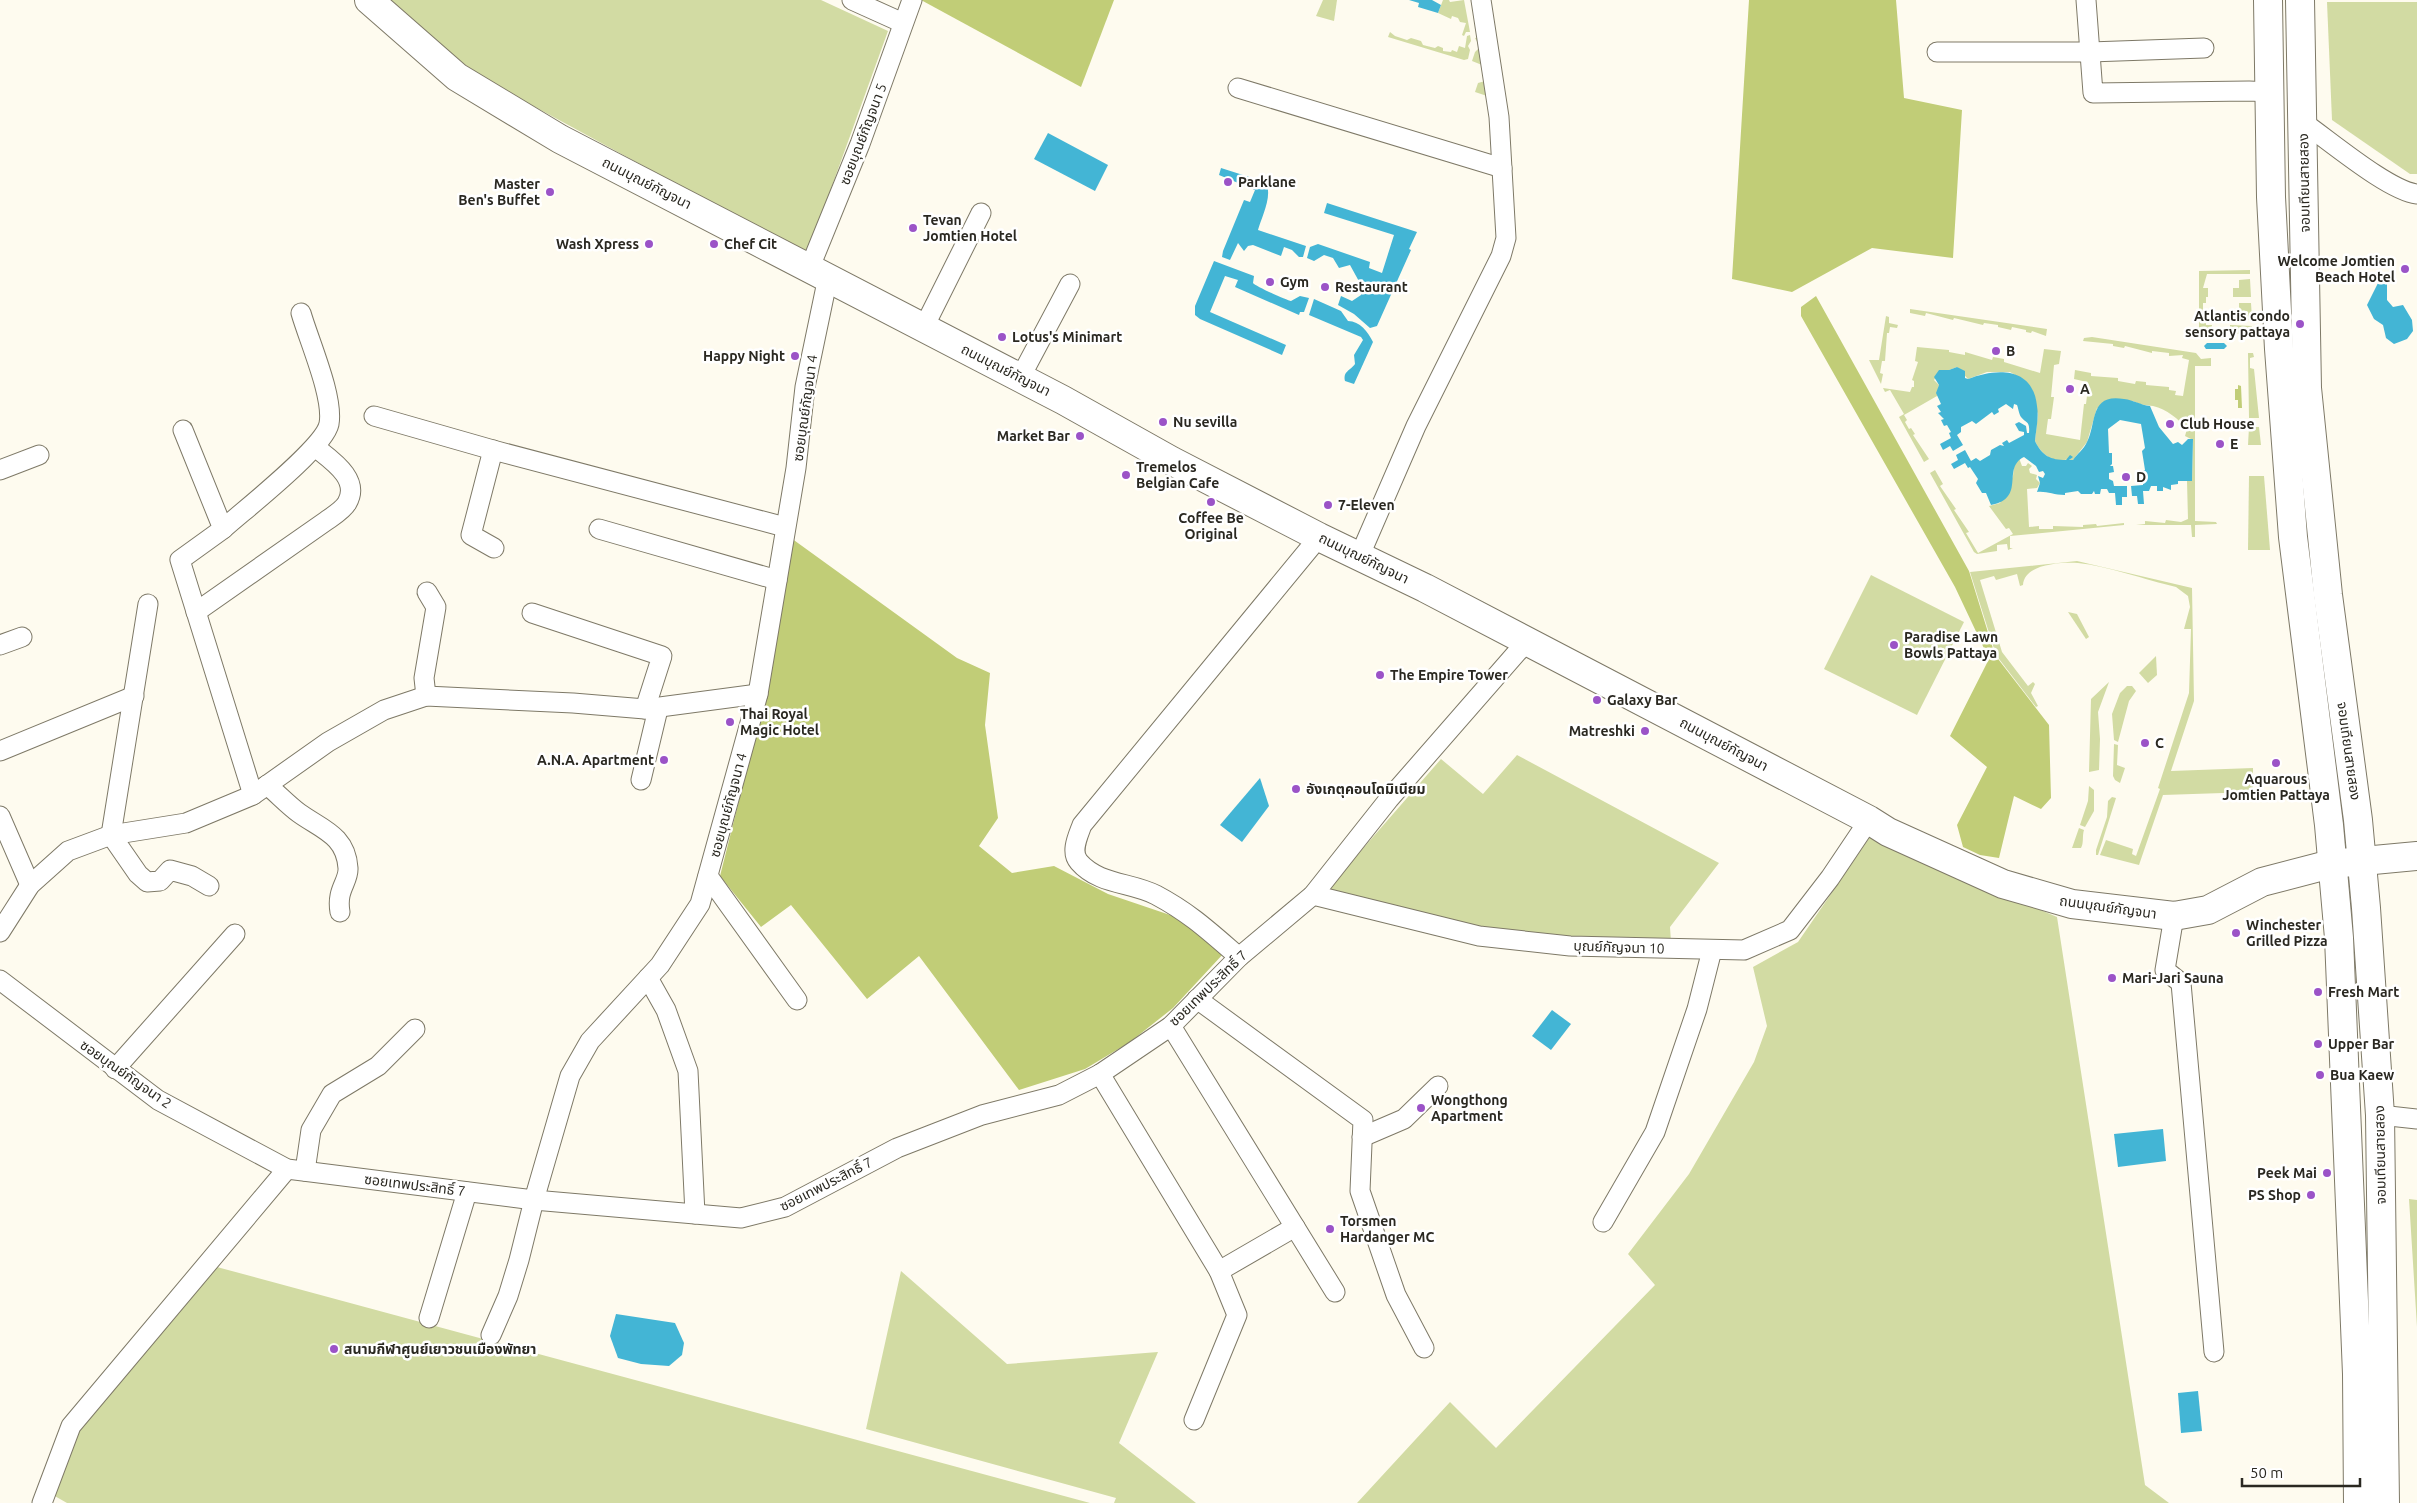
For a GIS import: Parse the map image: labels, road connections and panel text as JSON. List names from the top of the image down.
{
  "streets": {
    "main road": ["ถนนบุณย์กัญจนา", "จอมเทียนสายสอง"],
    "street": [
      "ซอยบุณย์กัญจนา 5",
      "ซอยบุณย์กัญจนา 4",
      "บุณย์กัญจนา 10",
      "ซอยเทพประสิทธิ์ 7",
      "ซอยบุณย์กัญจนา 2"
    ]
  },
  "crossings": [
    ["ซอยบุณย์กัญจนา 5", "ถนนบุณย์กัญจนา"],
    ["ซอยบุณย์กัญจนา 5", "ซอยบุณย์กัญจนา 4"],
    ["ถนนบุณย์กัญจนา", "จอมเทียนสายสอง"],
    ["ถนนบุณย์กัญจนา", "ซอยบุณย์กัญจนา 4"],
    ["ถนนบุณย์กัญจนา", "บุณย์กัญจนา 10"],
    ["ถนนบุณย์กัญจนา", "ซอยเทพประสิทธิ์ 7"],
    ["ซอยบุณย์กัญจนา 4", "ซอยเทพประสิทธิ์ 7"],
    ["บุณย์กัญจนา 10", "ซอยเทพประสิทธิ์ 7"],
    ["ซอยเทพประสิทธิ์ 7", "ซอยบุณย์กัญจนา 2"]
  ],
  "places": [
    "Parklane",
    "Master Ben's Buffet",
    "Tevan Jomtien Hotel",
    "Wash Xpress",
    "Chef Cit",
    "Welcome Jomtien Beach Hotel",
    "Gym",
    "Restaurant",
    "Atlantis condo sensory pattaya",
    "Lotus's Minimart",
    "B",
    "Happy Night",
    "A",
    "Nu sevilla",
    "Club House",
    "Market Bar",
    "E",
    "Tremelos Belgian Cafe",
    "D",
    "Coffee Be Original",
    "7-Eleven",
    "Paradise Lawn Bowls Pattaya",
    "The Empire Tower",
    "Galaxy Bar",
    "Thai Royal Magic Hotel",
    "Matreshki",
    "C",
    "A.N.A. Apartment",
    "Aquarous Jomtien Pattaya",
    "อังเกตุคอนโดมิเนียม",
    "Winchester Grilled Pizza",
    "Mari-Jari Sauna",
    "Fresh Mart",
    "Upper Bar",
    "Bua Kaew",
    "Wongthong Apartment",
    "Peek Mai",
    "PS Shop",
    "Torsmen Hardanger MC",
    "สนามกีฬาศูนย์เยาวชนเมืองพัทยา"
  ],
  "scale_bar": "50 m"
}
